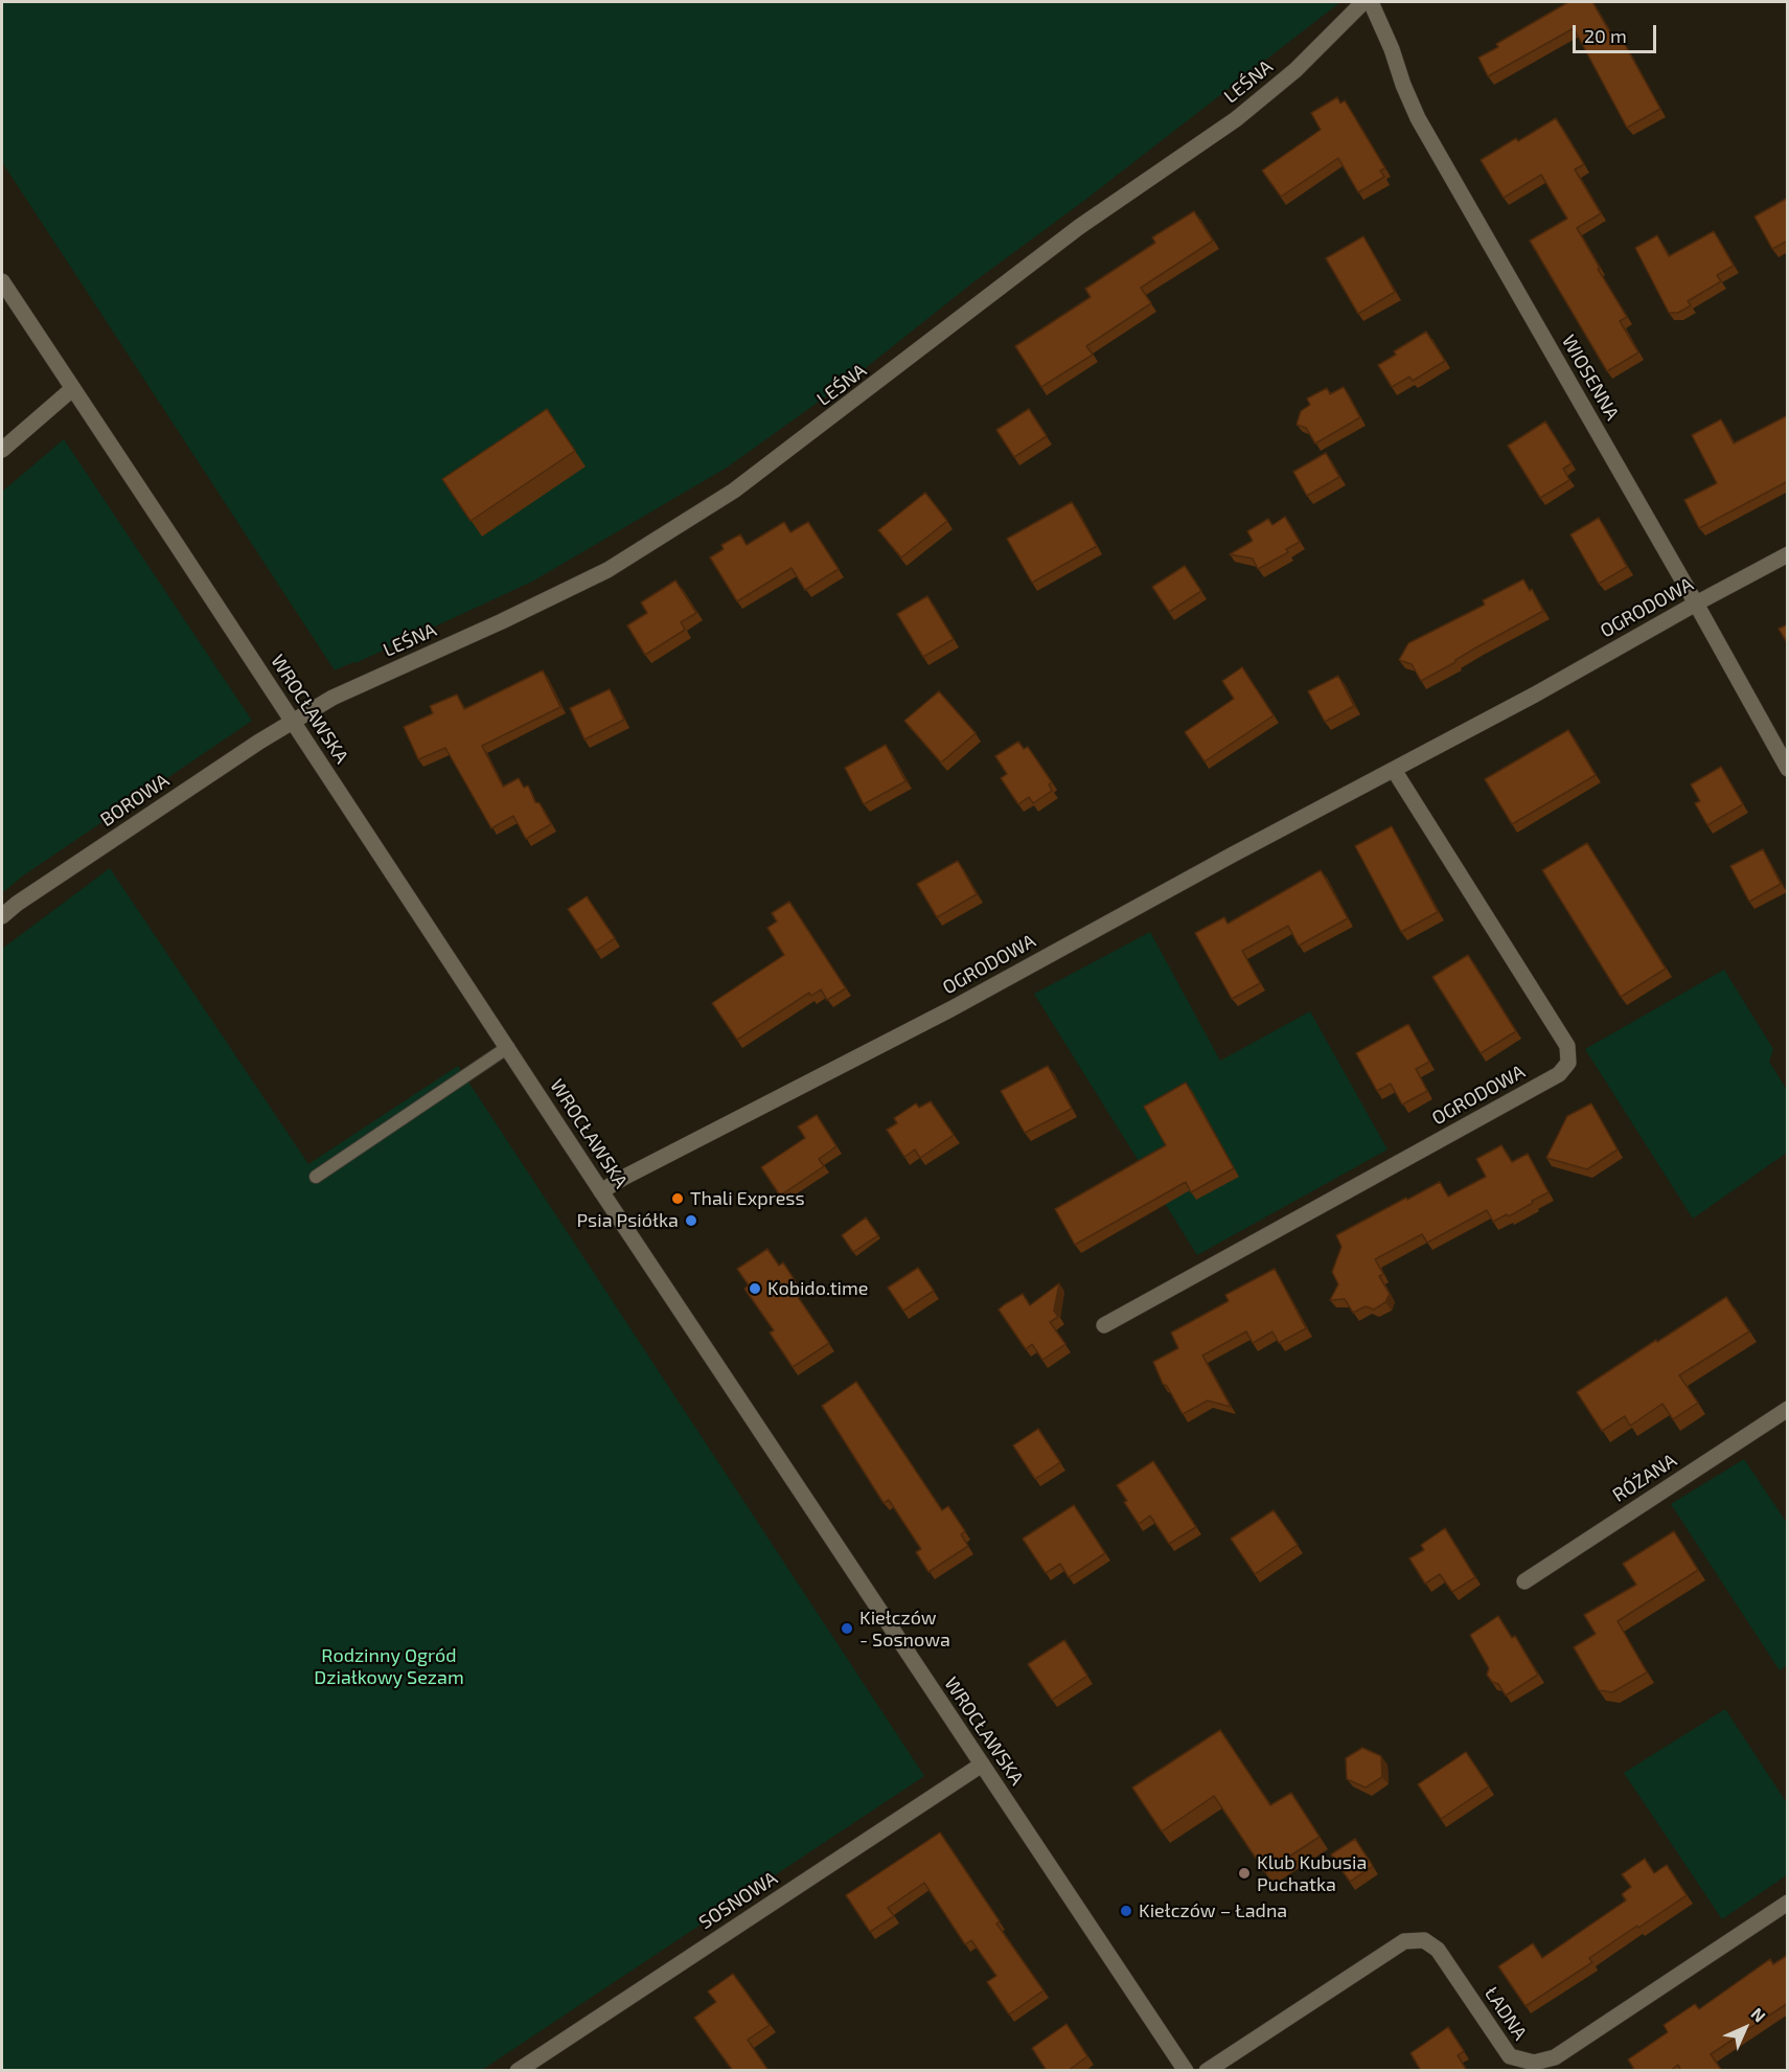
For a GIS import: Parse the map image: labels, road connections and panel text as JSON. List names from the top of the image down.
{
  "streets": {
    "street": [
      "LEŚNA",
      "WIOSENNA",
      "OGRODOWA",
      "WROCŁAWSKA",
      "BOROWA",
      "RÓŻANA",
      "SOSNOWA",
      "ŁADNA"
    ]
  },
  "crossings": [
    ["LEŚNA", "WROCŁAWSKA"],
    ["LEŚNA", "BOROWA"],
    ["WIOSENNA", "OGRODOWA"],
    ["OGRODOWA", "WROCŁAWSKA"],
    ["WROCŁAWSKA", "BOROWA"],
    ["WROCŁAWSKA", "SOSNOWA"]
  ],
  "parks": ["Rodzinny Ogród Działkowy Sezam"],
  "places": [
    "Thali Express",
    "Psia Psiółka",
    "Kobido.time",
    "Kiełczów - Sosnowa",
    "Klub Kubusia Puchatka",
    "Kiełczów – Ładna"
  ],
  "scale_bar": "20 m",
  "north": "top right"
}
